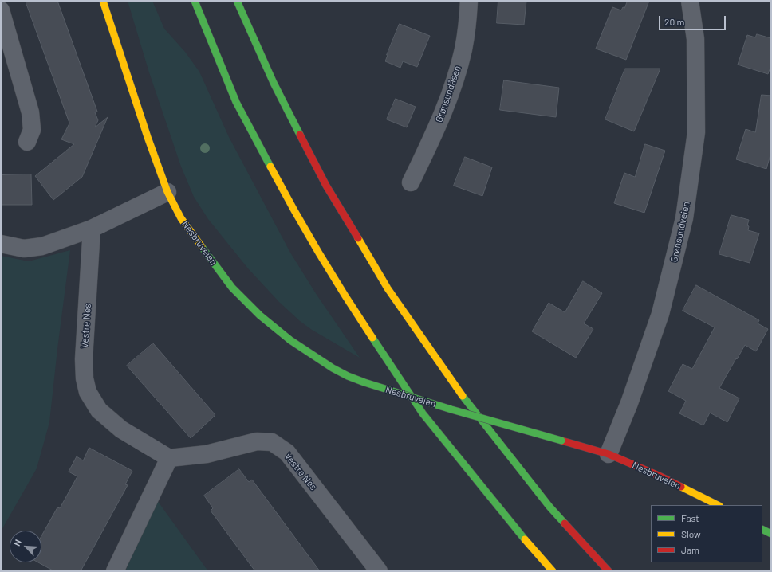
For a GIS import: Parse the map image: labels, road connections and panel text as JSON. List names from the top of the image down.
{
  "streets": {
    "main road": ["Nesbruveien"],
    "street": ["Grønsundåsen", "Grønsundveien", "Vestre Nes"]
  },
  "crossings": [
    ["Grønsundveien", "Nesbruveien"]
  ],
  "legend": ["Fast", "Slow", "Jam"],
  "scale_bar": "20 m",
  "north": "top left"
}
